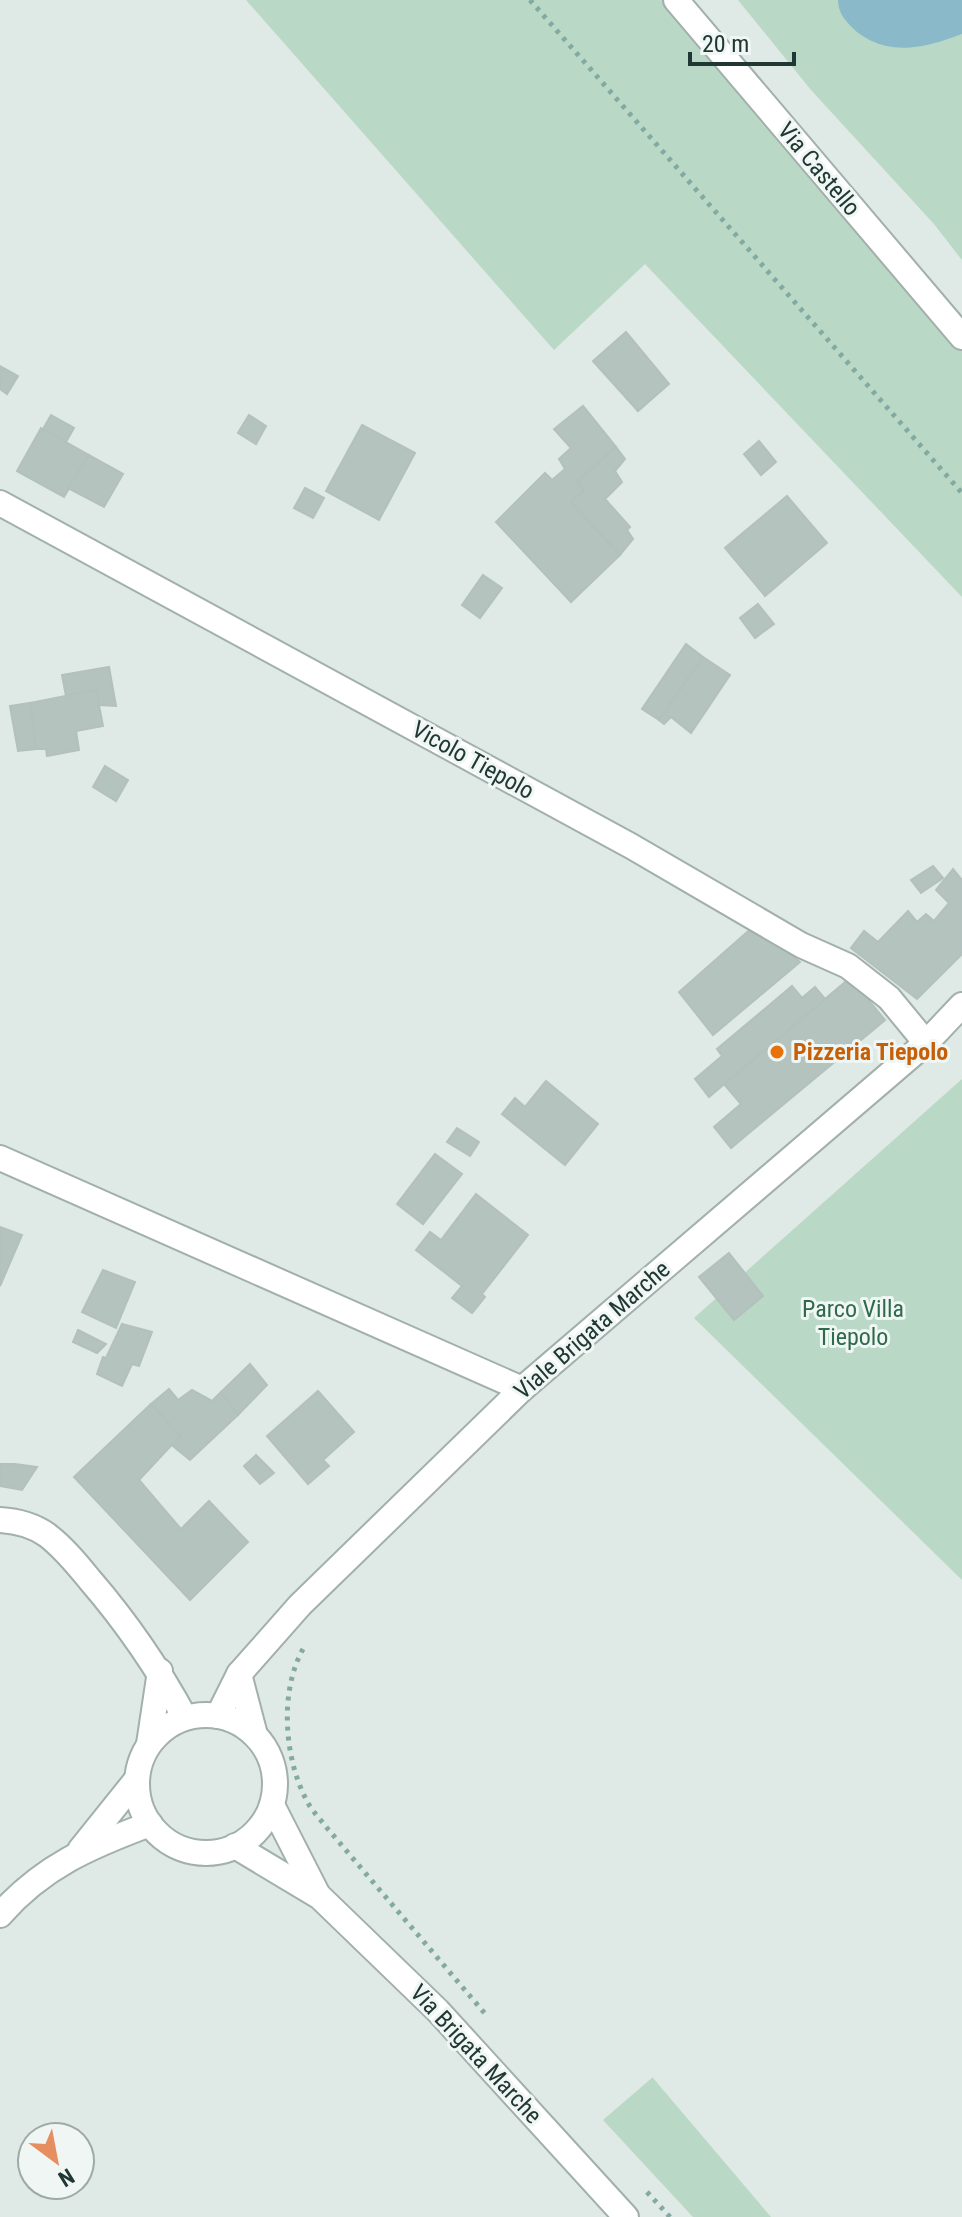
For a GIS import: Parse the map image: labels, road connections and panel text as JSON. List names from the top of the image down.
{
  "streets": {
    "street": [
      "Via Castello",
      "Vicolo Tiepolo",
      "Viale Brigata Marche",
      "Via Brigata Marche"
    ]
  },
  "crossings": [
    ["Vicolo Tiepolo", "Viale Brigata Marche"],
    ["Viale Brigata Marche", "Via Brigata Marche"]
  ],
  "parks": ["Parco Villa Tiepolo"],
  "places": ["Pizzeria Tiepolo"],
  "scale_bar": "20 m",
  "north": "bottom right"
}
